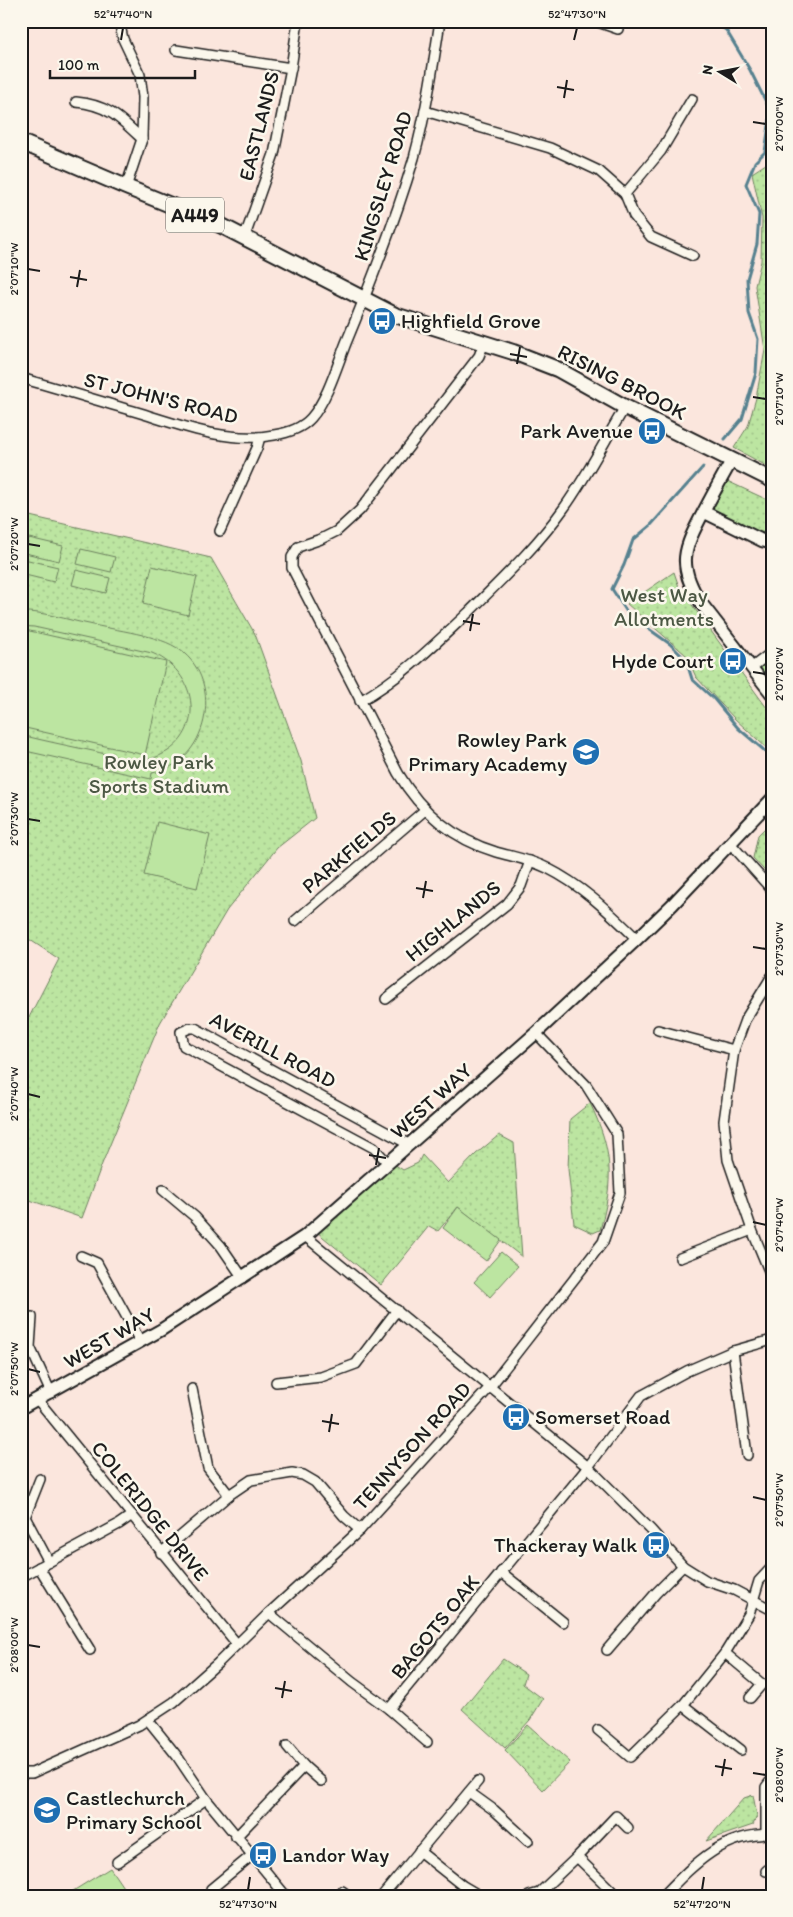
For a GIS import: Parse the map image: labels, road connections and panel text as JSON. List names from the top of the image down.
{
  "streets": {
    "highway": ["A449", "RISING BROOK"],
    "street": [
      "EASTLANDS",
      "KINGSLEY ROAD",
      "ST JOHN'S ROAD",
      "PARKFIELDS",
      "HIGHLANDS",
      "AVERILL ROAD",
      "WEST WAY",
      "TENNYSON ROAD",
      "COLERIDGE DRIVE",
      "BAGOTS OAK"
    ]
  },
  "crossings": [
    ["EASTLANDS", "A449"],
    ["KINGSLEY ROAD", "A449"],
    ["KINGSLEY ROAD", "RISING BROOK"],
    ["KINGSLEY ROAD", "ST JOHN'S ROAD"],
    ["A449", "RISING BROOK"],
    ["A449", "ST JOHN'S ROAD"],
    ["RISING BROOK", "ST JOHN'S ROAD"],
    ["AVERILL ROAD", "WEST WAY"],
    ["WEST WAY", "TENNYSON ROAD"],
    ["WEST WAY", "COLERIDGE DRIVE"],
    ["TENNYSON ROAD", "COLERIDGE DRIVE"]
  ],
  "parks": ["West Way Allotments", "Rowley Park Sports Stadium"],
  "places": {
    "bus stop": [
      "Highfield Grove",
      "Park Avenue",
      "Hyde Court",
      "Somerset Road",
      "Thackeray Walk",
      "Landor Way"
    ],
    "school or university": ["Rowley Park Primary Academy", "Castlechurch Primary School"]
  },
  "scale_bar": "100 m",
  "north": "left",
  "coordinates": [
    "52°47'40\"N",
    "52°47'30\"N",
    "2°07'00\"W",
    "2°07'10\"W",
    "2°07'20\"W",
    "2°07'30\"W",
    "2°07'40\"W",
    "2°07'50\"W",
    "2°08'00\"W",
    "52°47'20\"N"
  ]
}
